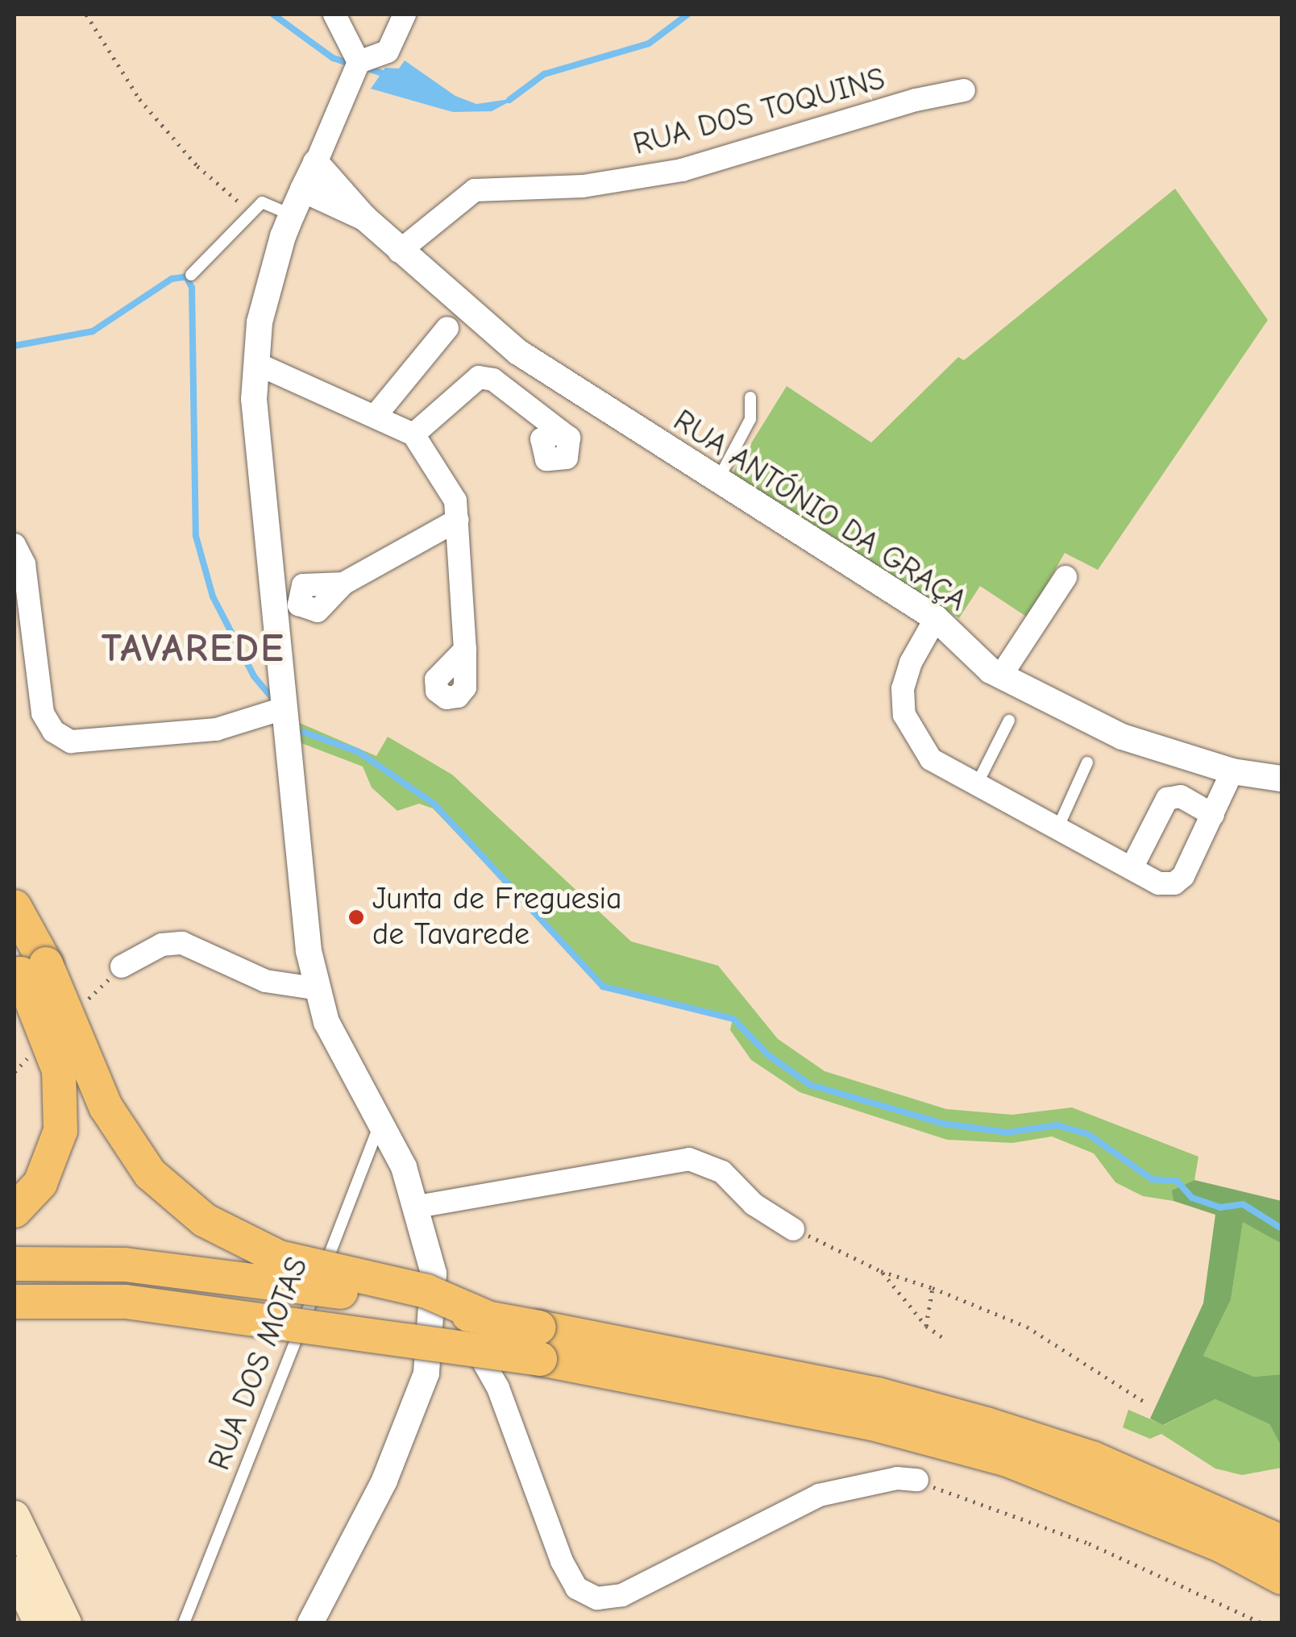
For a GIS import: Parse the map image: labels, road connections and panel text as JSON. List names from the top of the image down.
{
  "streets": {
    "street": ["RUA DOS TOQUINS", "RUA ANTÓNIO DA GRAÇA"],
    "lane": ["RUA DOS MOTAS"]
  },
  "crossings": [
    ["RUA DOS TOQUINS", "RUA ANTÓNIO DA GRAÇA"]
  ],
  "districts": ["TAVAREDE"],
  "places": ["Junta de Freguesia de Tavarede"]
}
